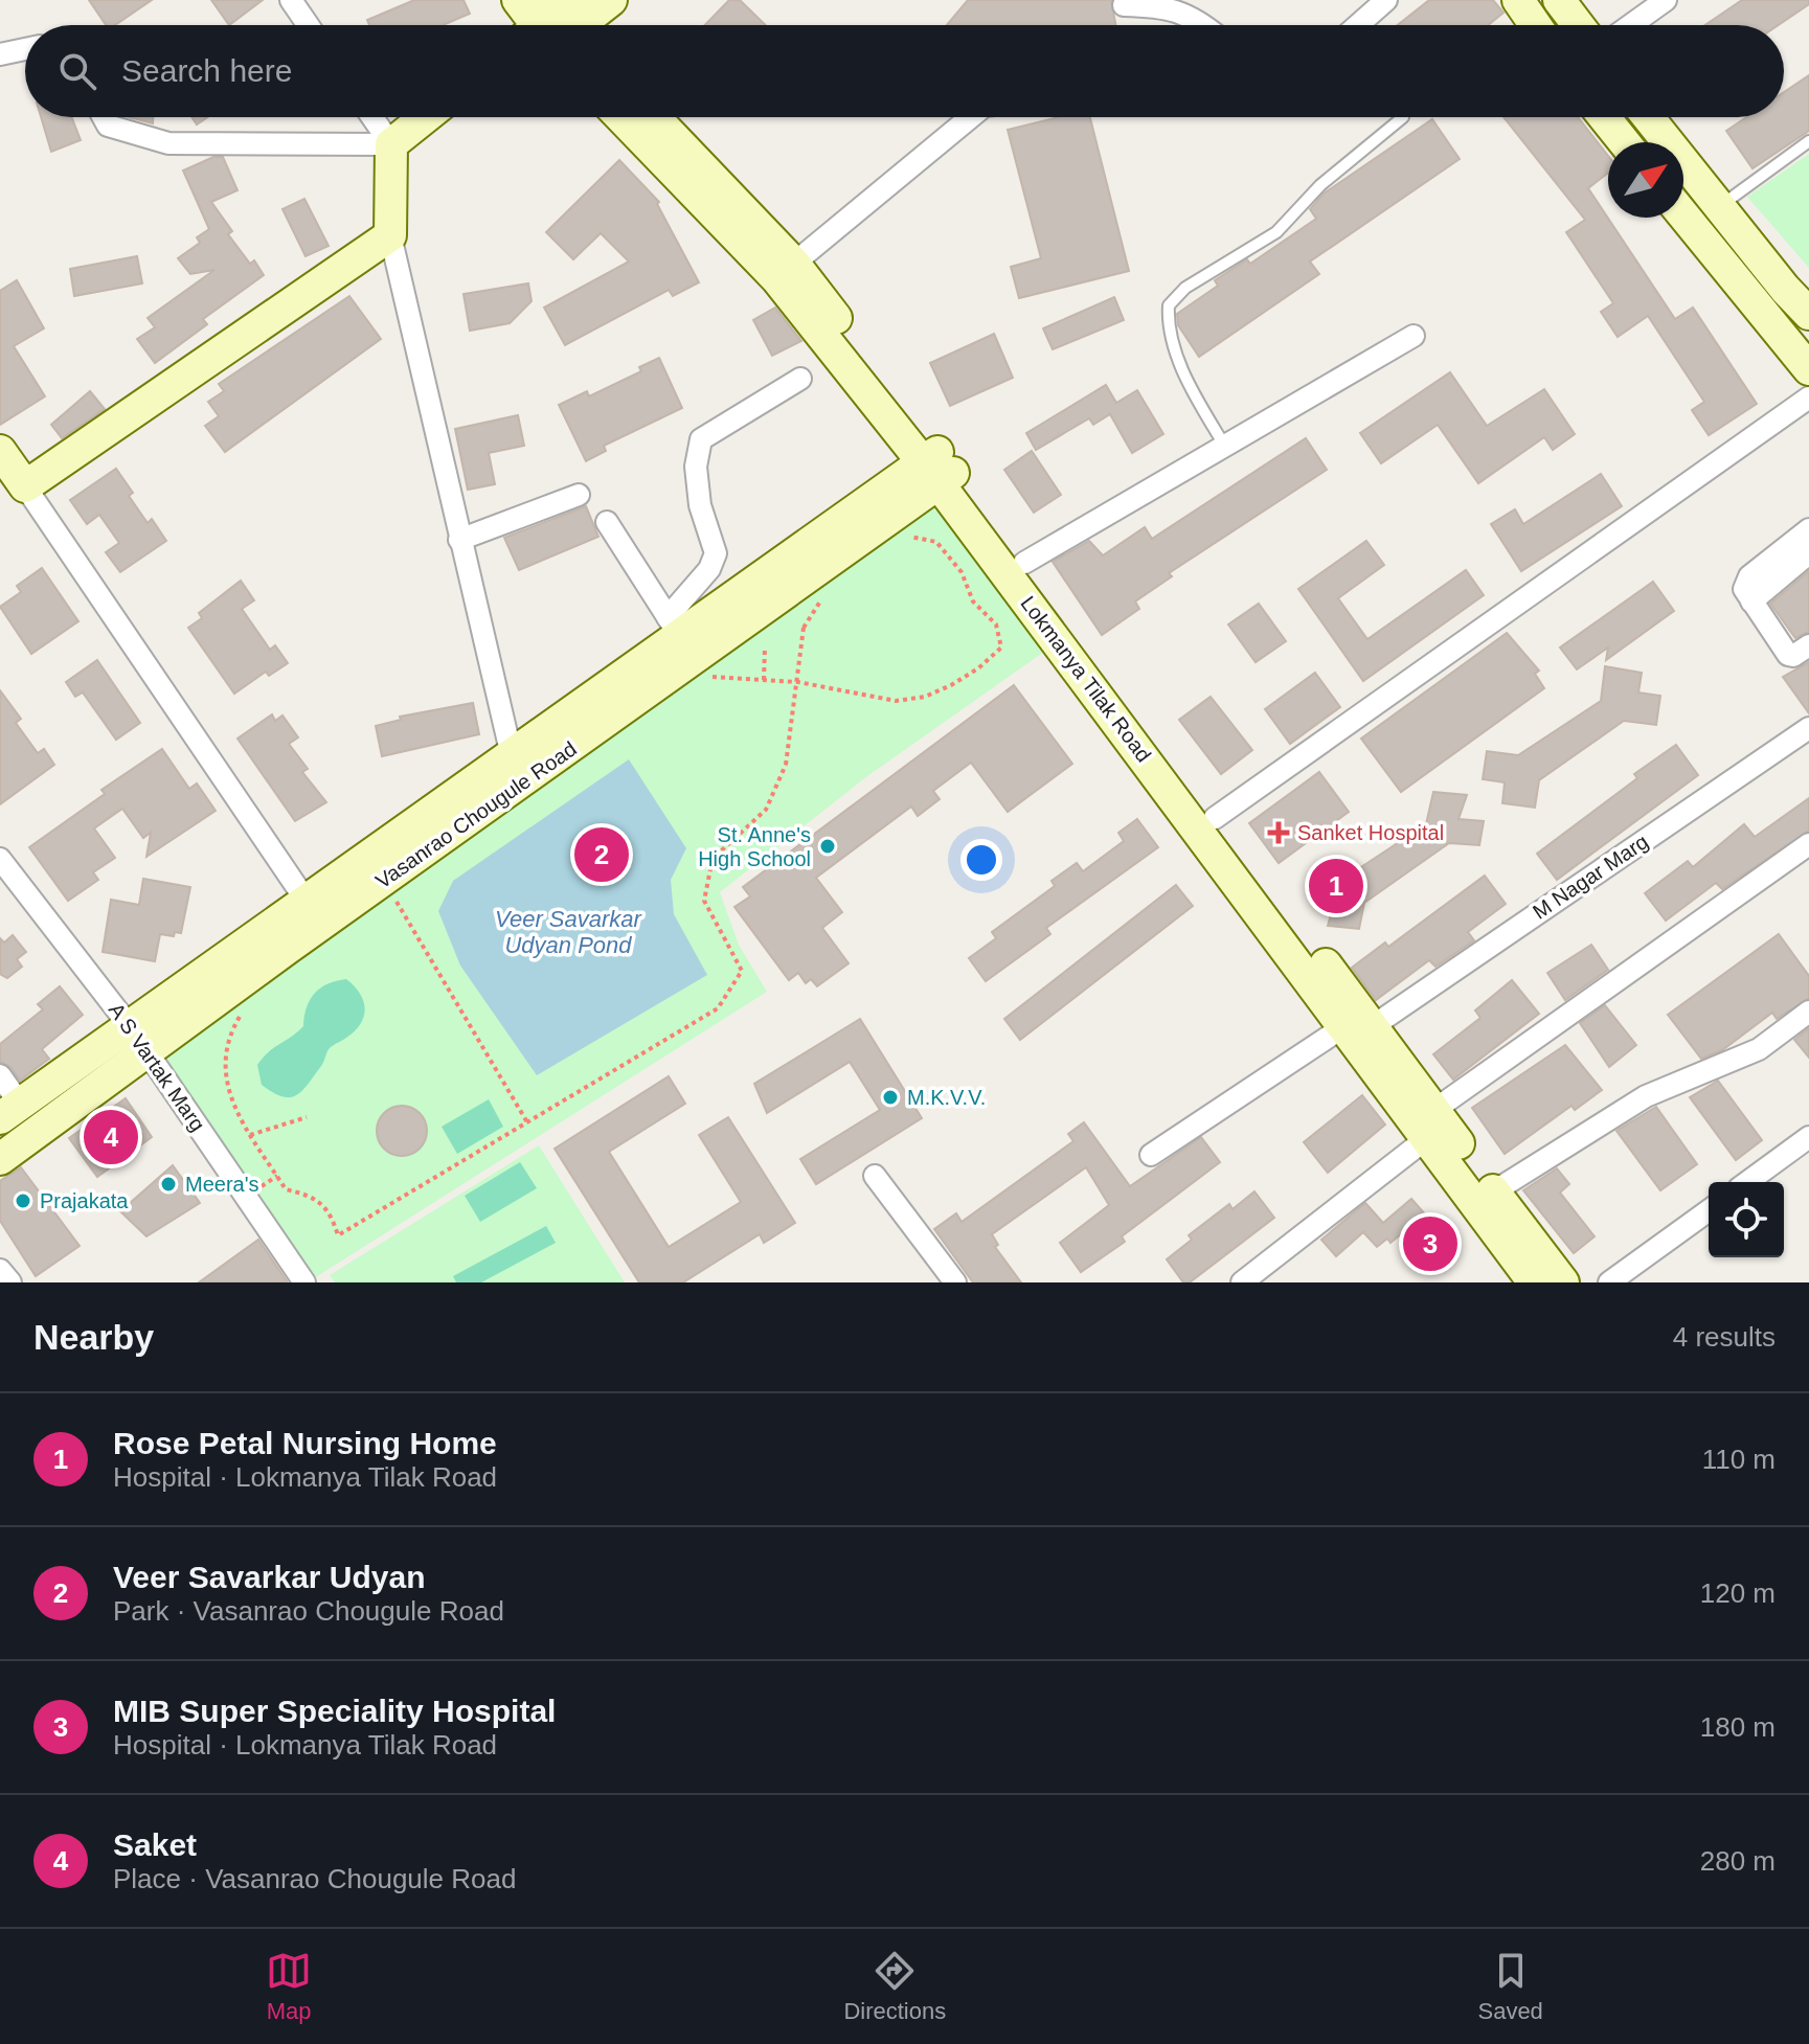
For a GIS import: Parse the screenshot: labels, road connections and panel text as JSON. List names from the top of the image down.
{
  "streets": {
    "street": [
      "Lokmanya Tilak Road",
      "Vasanrao Chougule Road",
      "M Nagar Marg",
      "A S Vartak Marg"
    ]
  },
  "crossings": [
    ["Lokmanya Tilak Road", "Vasanrao Chougule Road"],
    ["Lokmanya Tilak Road", "M Nagar Marg"],
    ["Vasanrao Chougule Road", "A S Vartak Marg"]
  ],
  "water": ["Veer Savarkar Udyan Pond"],
  "places": {
    "health": ["Sanket Hospital"],
    "other": [
      "St. Anne's High School",
      "M.K.V.V.",
      "Meera's",
      "Prajakata"
    ]
  },
  "north": "top right",
  "page": {
    "search": "Search here",
    "pins": [
      "2",
      "1",
      "4",
      "3"
    ],
    "heading": ["Nearby", "4 results"],
    "list": [
      {
        "mark": "1",
        "name": "Rose Petal Nursing Home",
        "note": "Hospital · Lokmanya Tilak Road",
        "value": "110 m"
      },
      {
        "mark": "2",
        "name": "Veer Savarkar Udyan",
        "note": "Park · Vasanrao Chougule Road",
        "value": "120 m"
      },
      {
        "mark": "3",
        "name": "MIB Super Speciality Hospital",
        "note": "Hospital · Lokmanya Tilak Road",
        "value": "180 m"
      },
      {
        "mark": "4",
        "name": "Saket",
        "note": "Place · Vasanrao Chougule Road",
        "value": "280 m"
      }
    ],
    "nav": ["Map", "Directions", "Saved"]
  }
}
